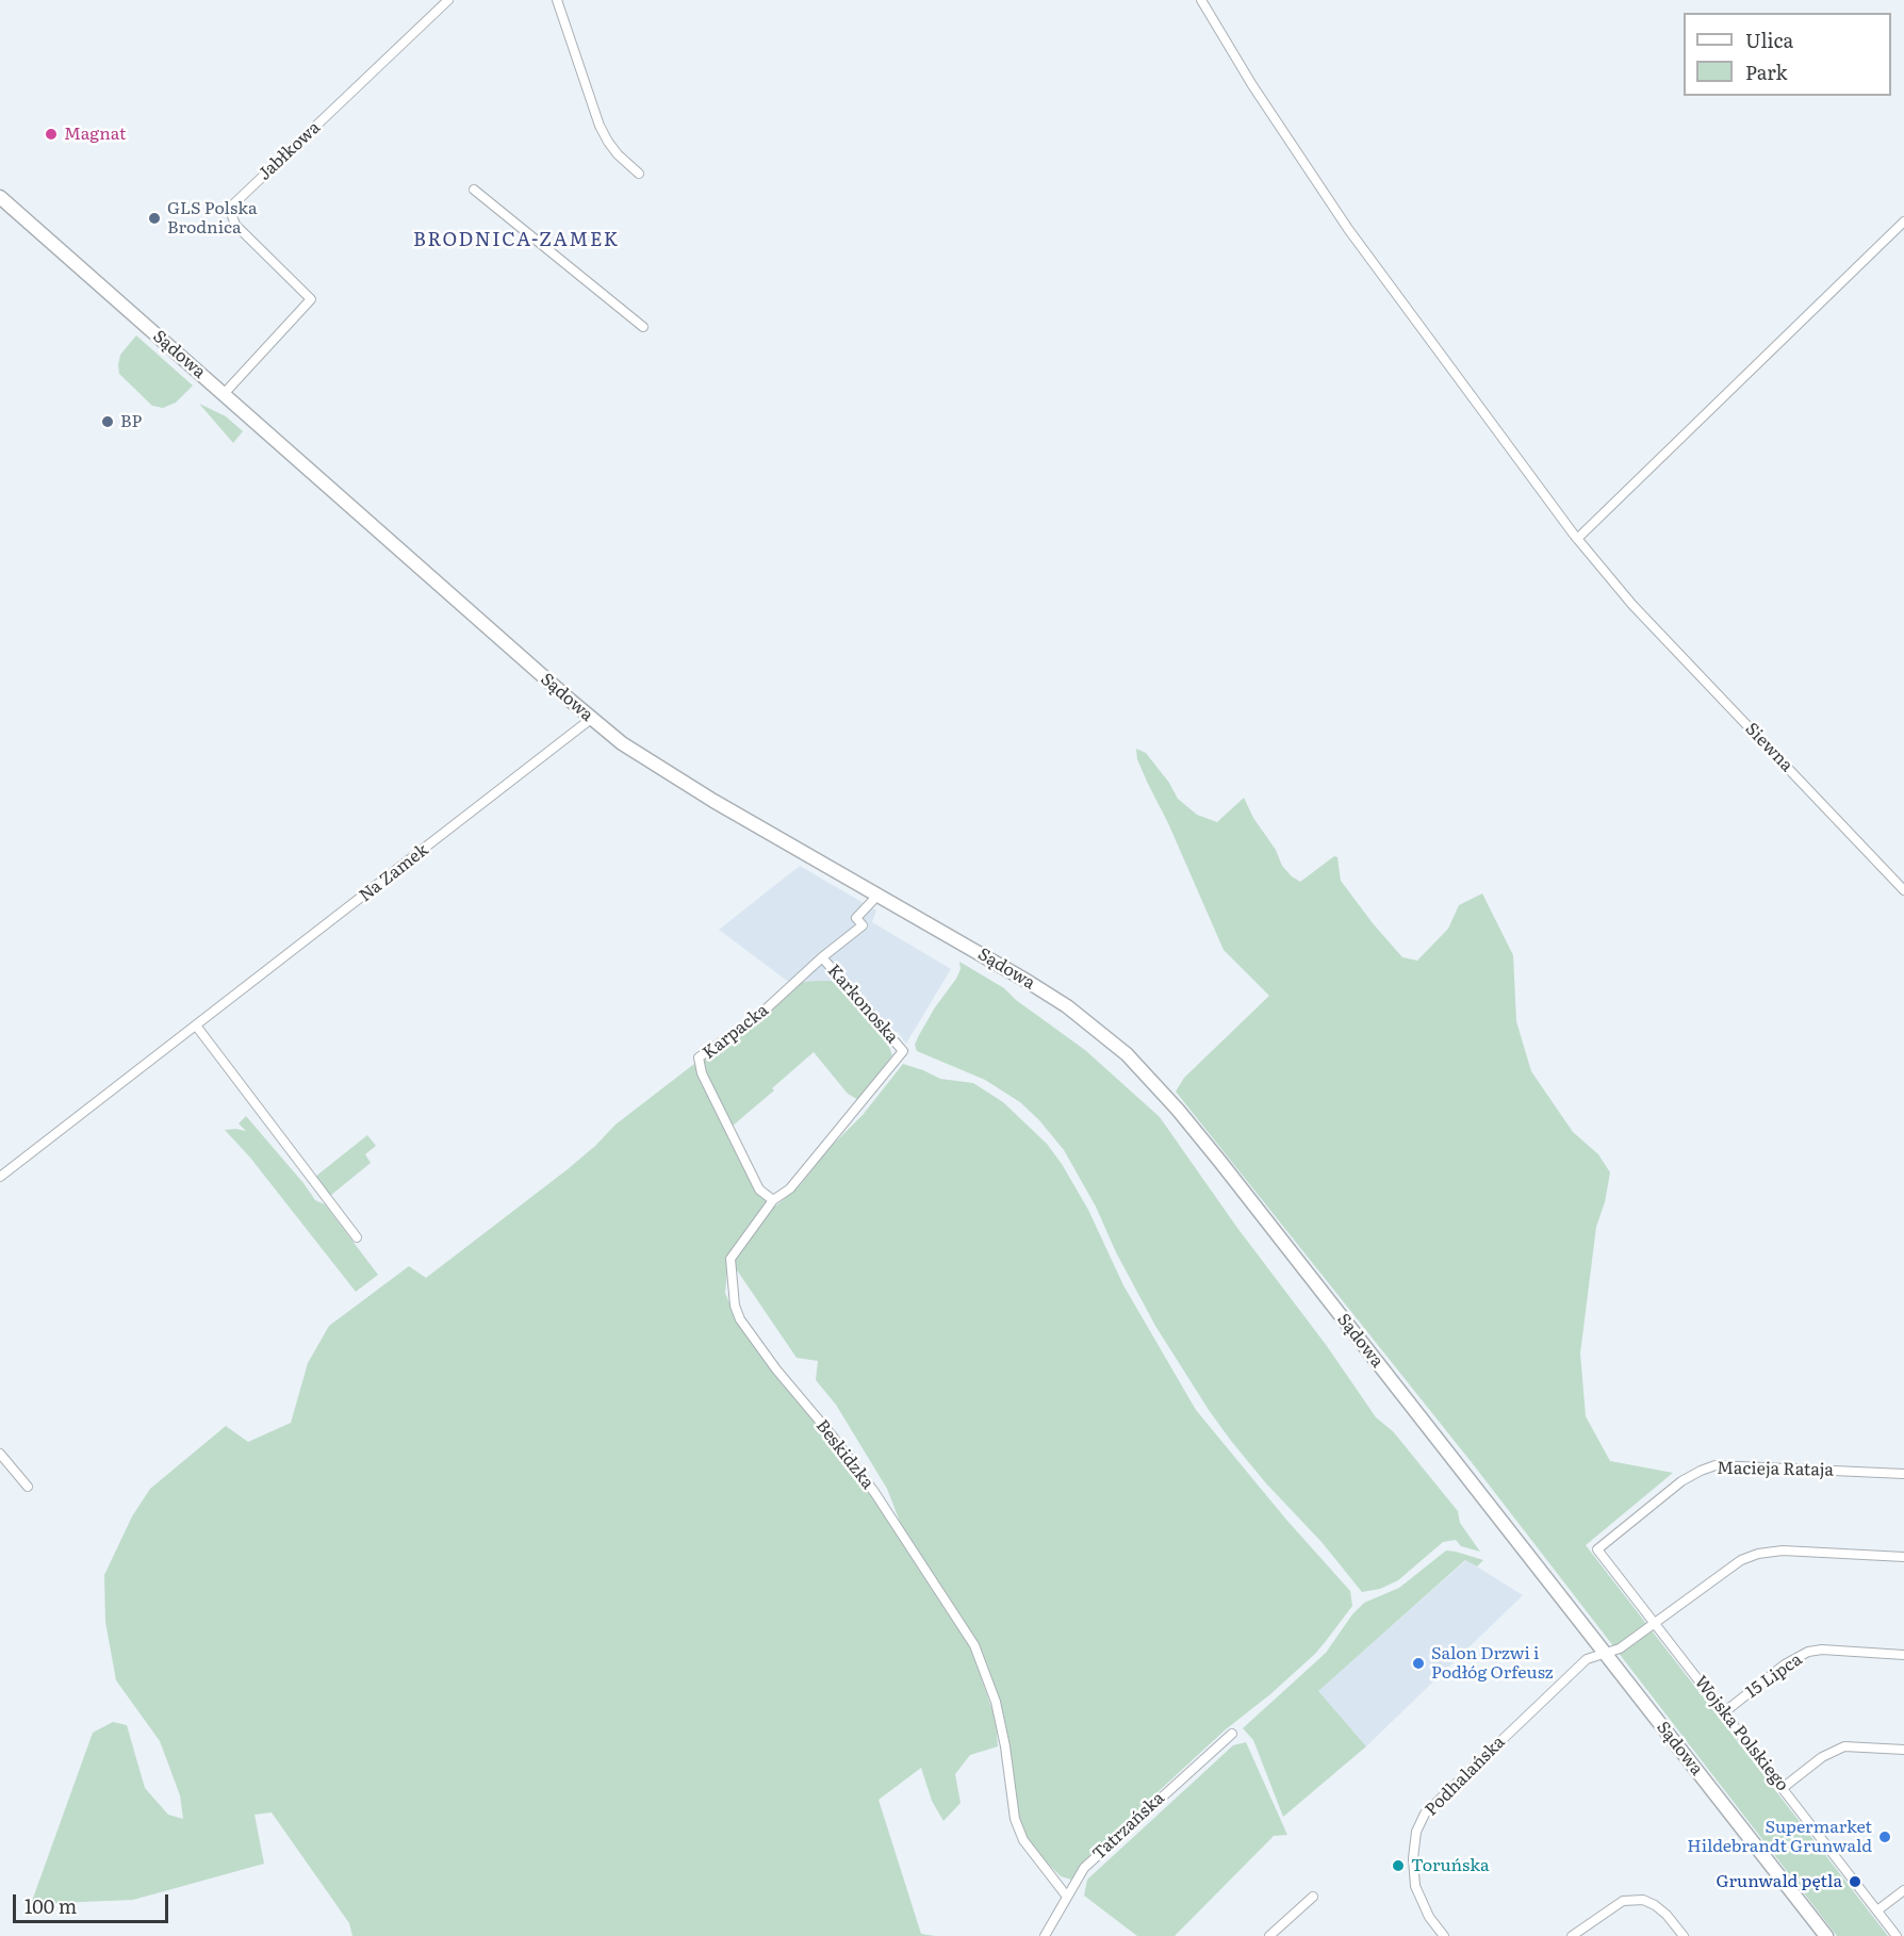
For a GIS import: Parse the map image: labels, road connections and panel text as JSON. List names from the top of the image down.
{
  "streets": {
    "main road": ["Sądowa"],
    "street": [
      "Jabłkowa",
      "Siewna",
      "Na Zamek",
      "Karkonoska",
      "Karpacka",
      "Beskidzka",
      "Macieja Rataja",
      "15 Lipca",
      "Wojska Polskiego",
      "Podhalańska",
      "Tatrzańska"
    ]
  },
  "crossings": [
    ["Jabłkowa", "Sądowa"],
    ["Sądowa", "Na Zamek"],
    ["Sądowa", "Karpacka"],
    ["Sądowa", "Podhalańska"],
    ["Karkonoska", "Karpacka"],
    ["Karkonoska", "Beskidzka"],
    ["Karpacka", "Beskidzka"],
    ["Beskidzka", "Tatrzańska"],
    ["Macieja Rataja", "Wojska Polskiego"],
    ["15 Lipca", "Wojska Polskiego"]
  ],
  "districts": ["BRODNICA-ZAMEK"],
  "places": [
    "Magnat",
    "GLS Polska Brodnica",
    "BP",
    "Salon Drzwi i Podłóg Orfeusz",
    "Supermarket Hildebrandt Grunwald",
    "Toruńska",
    "Grunwald pętla"
  ],
  "legend": ["Ulica", "Park"],
  "scale_bar": "100 m"
}
